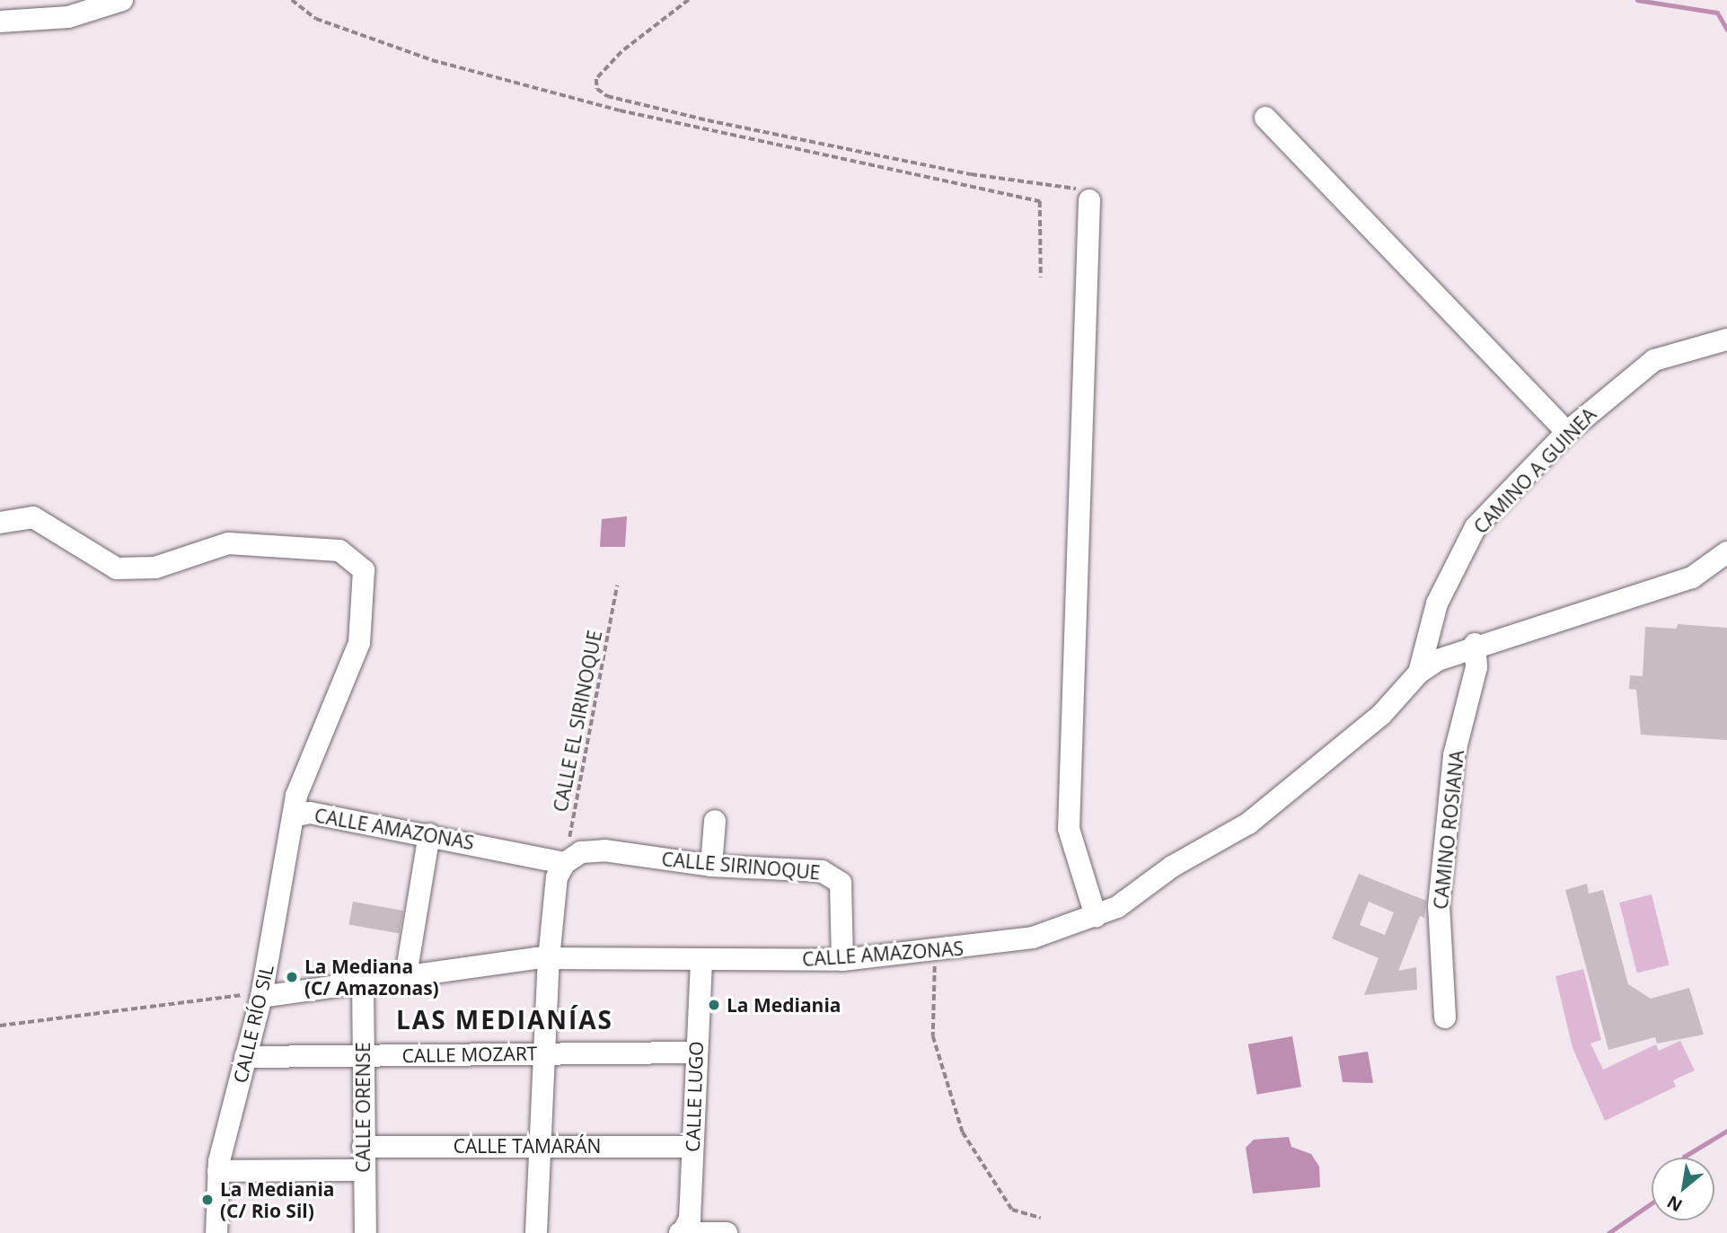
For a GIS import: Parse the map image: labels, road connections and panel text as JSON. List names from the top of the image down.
{
  "streets": {
    "street": [
      "CAMINO A GUINEA",
      "CALLE AMAZONAS",
      "CAMINO ROSIANA",
      "CALLE SIRINOQUE",
      "CALLE RÍO SIL",
      "CALLE MOZART",
      "CALLE LUGO",
      "CALLE ORENSE",
      "CALLE TAMARÁN"
    ],
    "path": ["CALLE EL SIRINOQUE"]
  },
  "crossings": [
    ["CAMINO A GUINEA", "CALLE AMAZONAS"],
    ["CALLE EL SIRINOQUE", "CALLE AMAZONAS"],
    ["CALLE EL SIRINOQUE", "CALLE SIRINOQUE"],
    ["CALLE AMAZONAS", "CALLE SIRINOQUE"],
    ["CALLE AMAZONAS", "CALLE RÍO SIL"],
    ["CALLE AMAZONAS", "CALLE LUGO"],
    ["CALLE AMAZONAS", "CALLE ORENSE"],
    ["CALLE RÍO SIL", "CALLE MOZART"],
    ["CALLE MOZART", "CALLE LUGO"],
    ["CALLE MOZART", "CALLE ORENSE"],
    ["CALLE LUGO", "CALLE TAMARÁN"],
    ["CALLE ORENSE", "CALLE TAMARÁN"]
  ],
  "districts": ["LAS MEDIANÍAS"],
  "places": ["La Mediana (C/ Amazonas)", "La Mediania", "La Mediania (C/ Rio Sil)"],
  "north": "bottom left"
}
